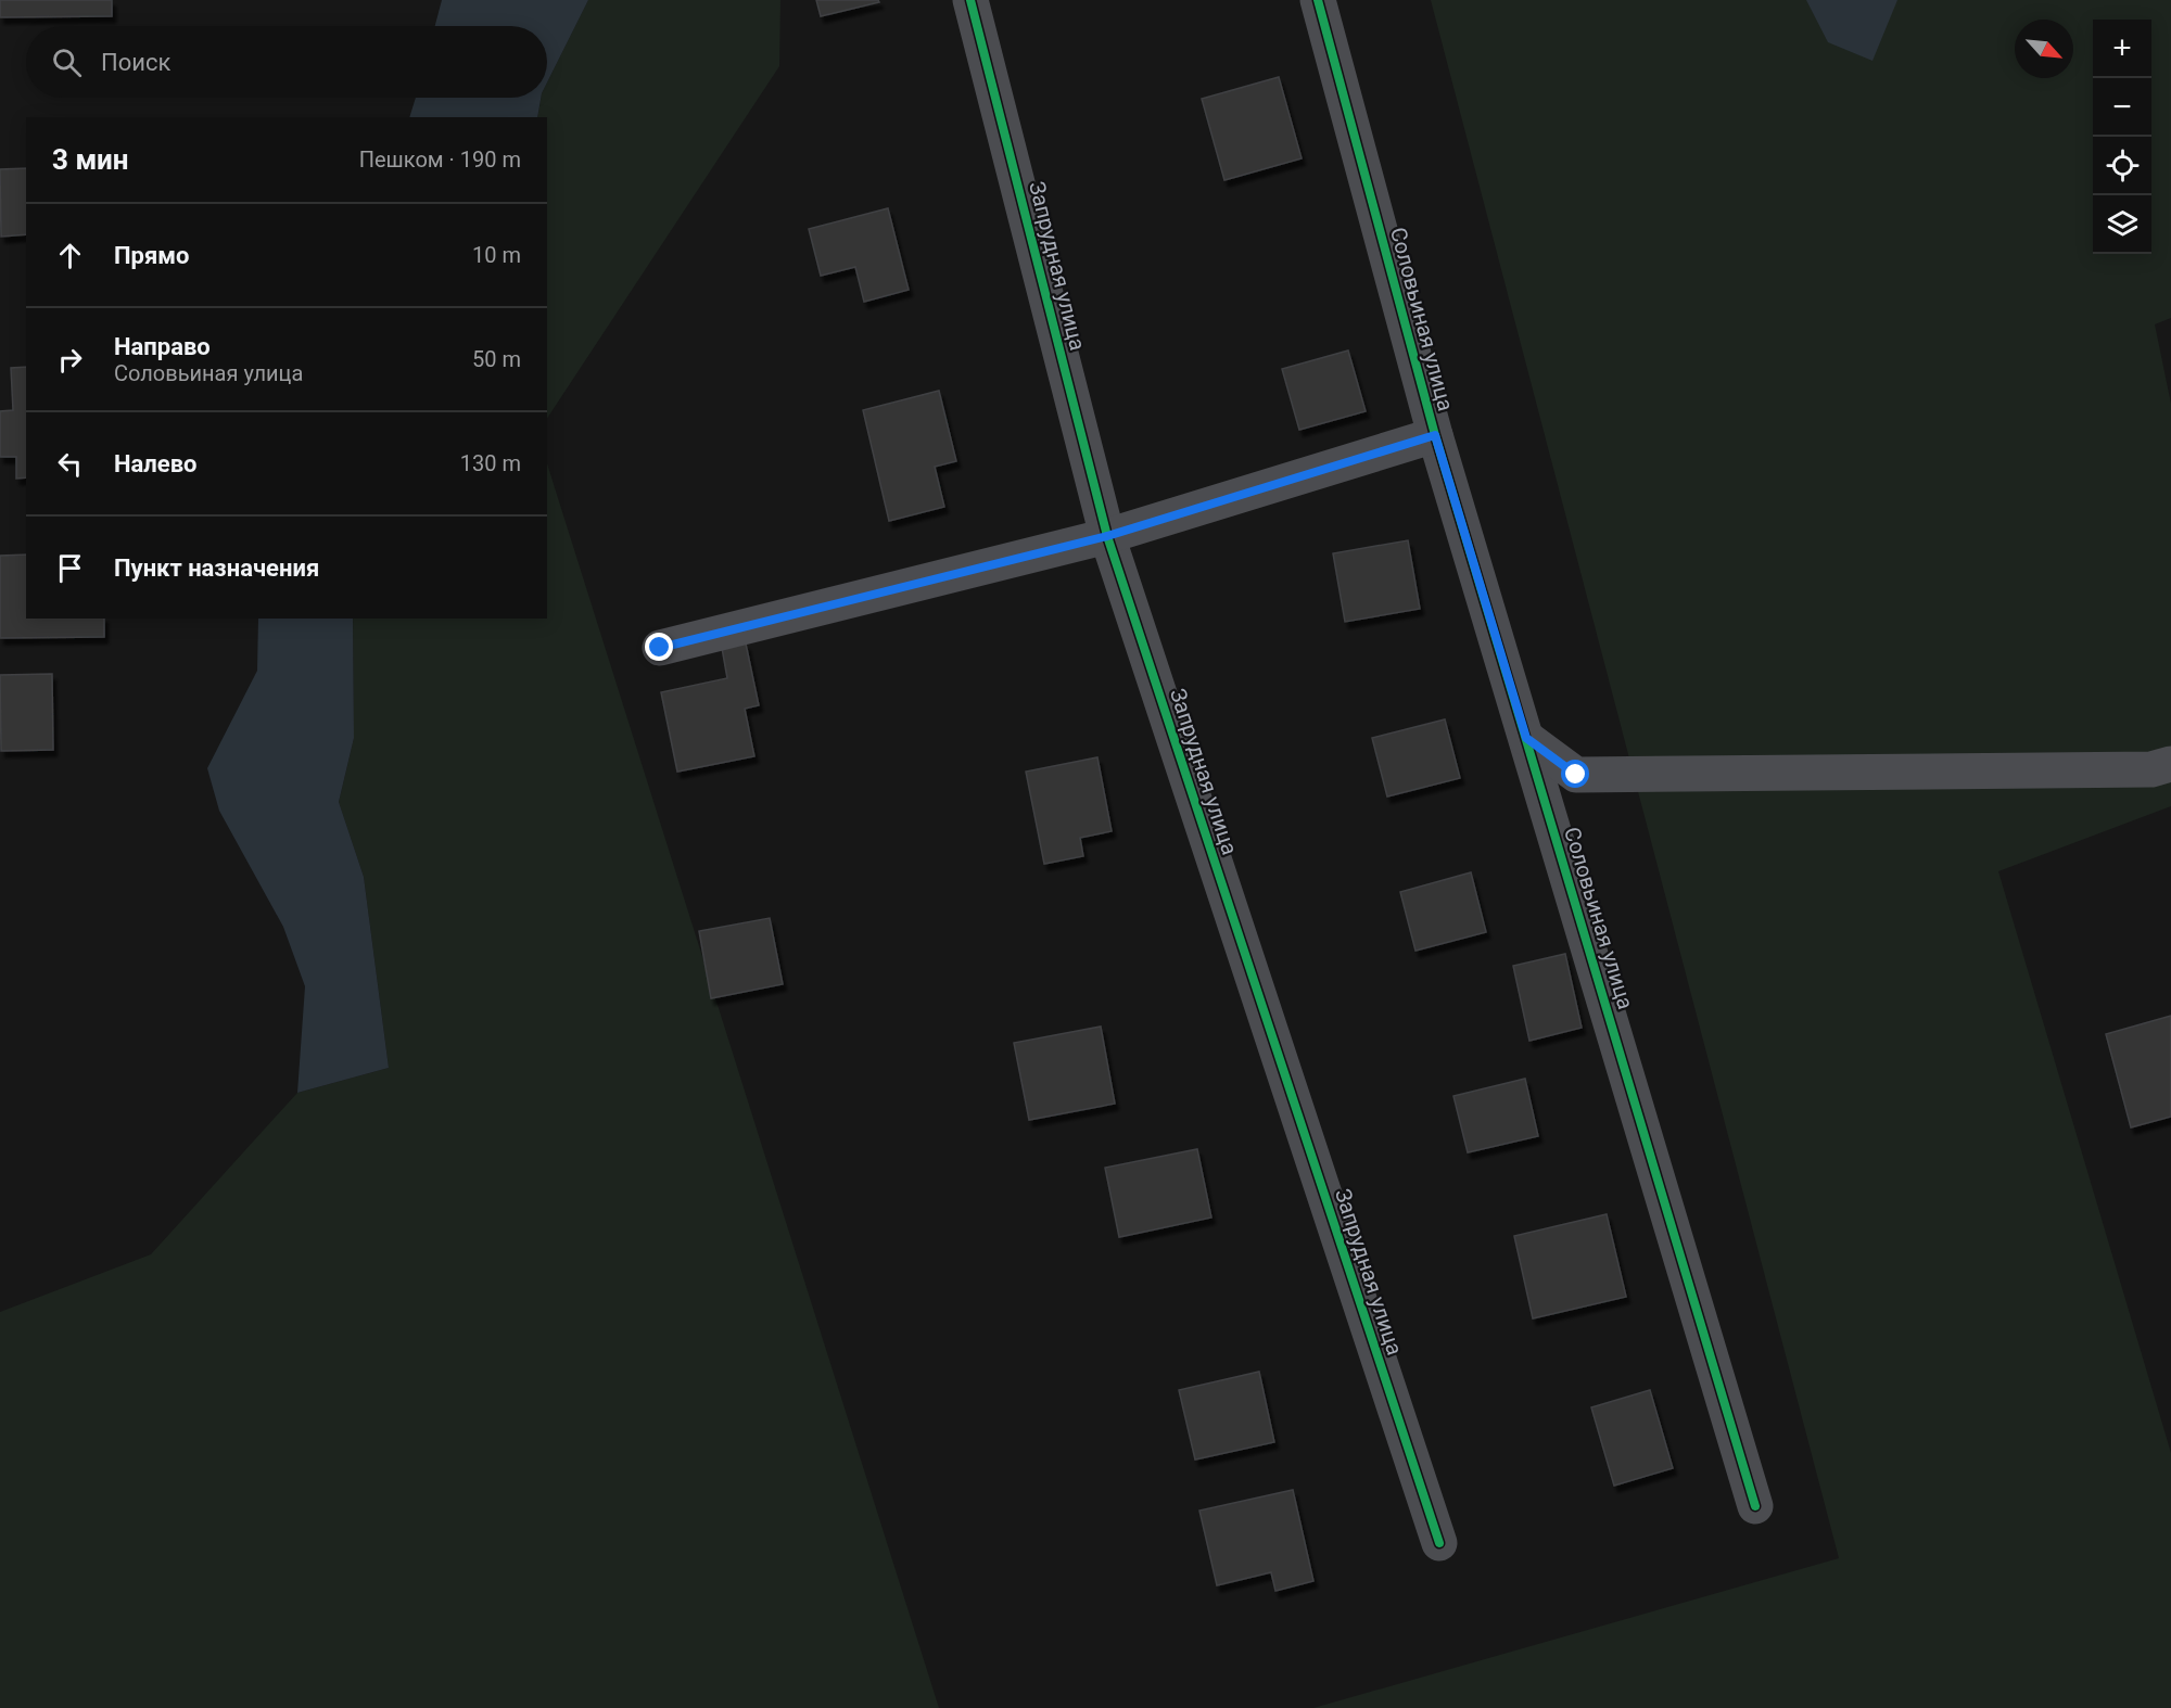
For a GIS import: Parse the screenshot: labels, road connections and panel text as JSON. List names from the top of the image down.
{
  "streets": {
    "street": ["Запрудная улица", "Соловьиная улица"]
  },
  "north": "bottom right",
  "page": {
    "map_buttons": ["+", "−"],
    "search": "Поиск",
    "heading": ["3 мин", "Пешком · 190 m"],
    "list": [
      ["Прямо", "10 m"],
      ["Направо", "Соловьиная улица", "50 m"],
      ["Налево", "130 m"],
      "Пункт назначения"
    ]
  }
}
